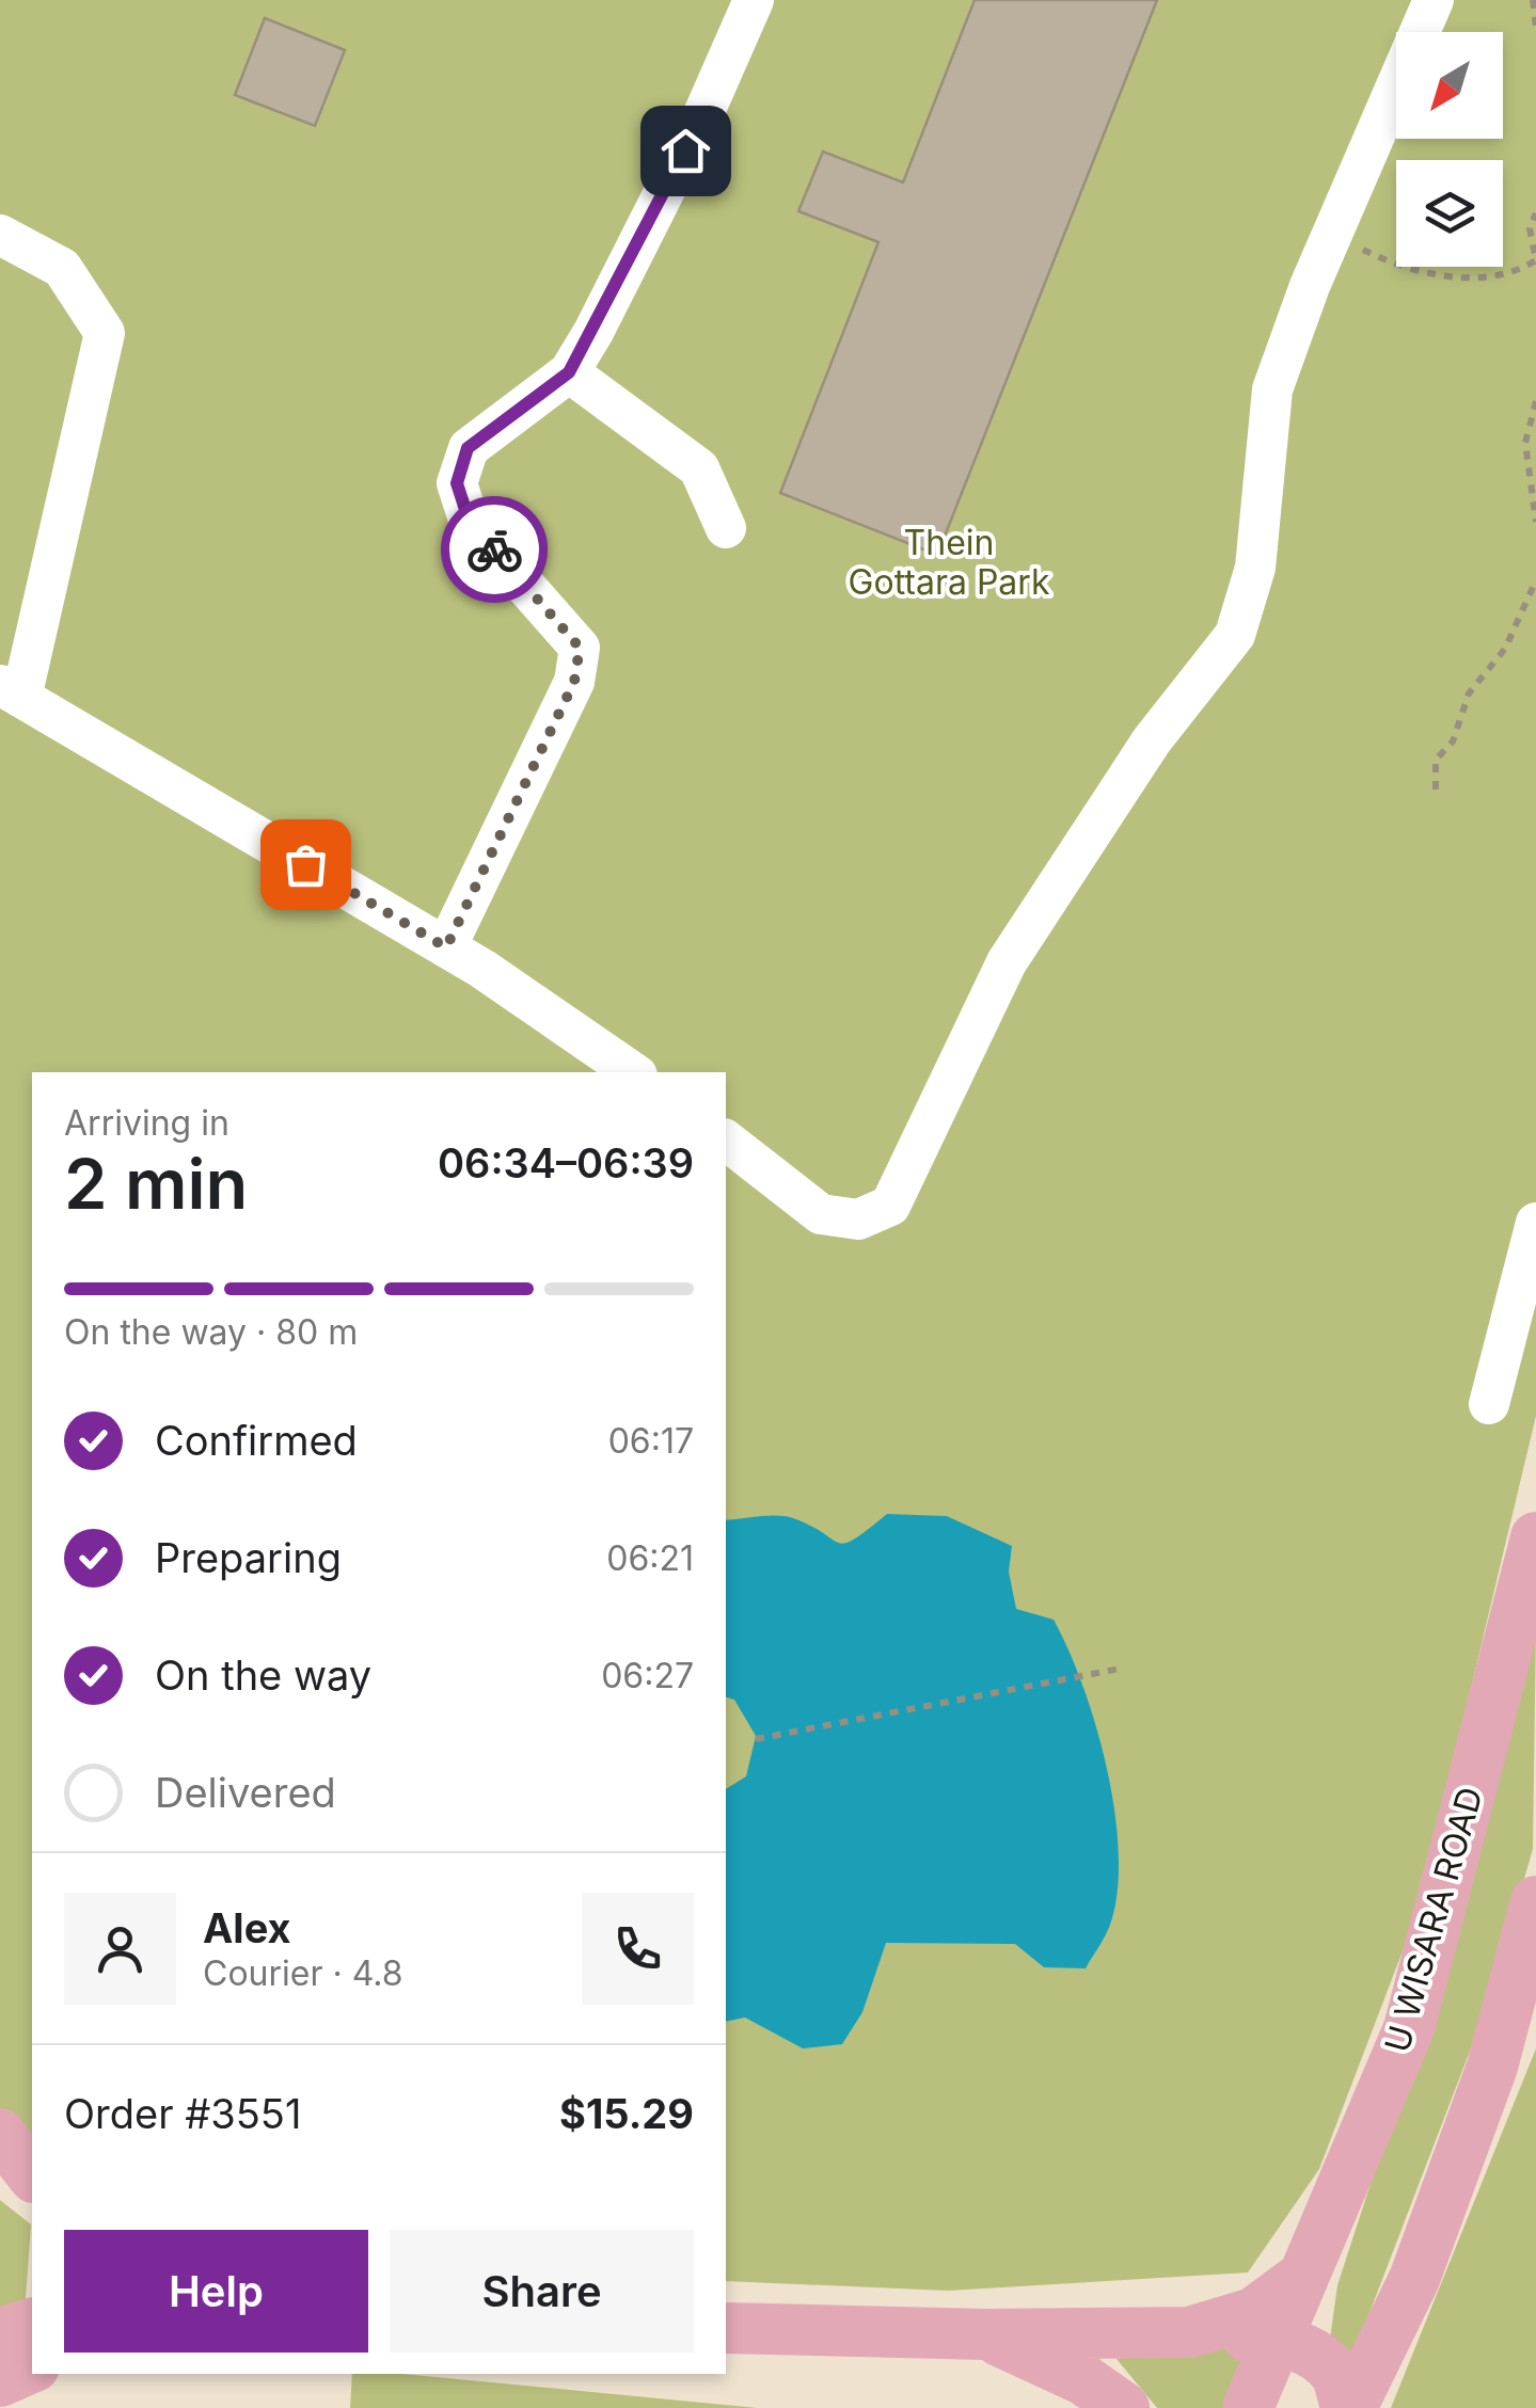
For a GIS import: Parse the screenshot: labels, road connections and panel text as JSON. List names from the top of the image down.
{
  "streets": {
    "main road": ["U WISARA ROAD"]
  },
  "parks": ["Thein Gottara Park"],
  "north": "bottom left",
  "page": {
    "heading": ["2 min", "Arriving in", "06:34–06:39"],
    "panel": [
      "Alex",
      "Courier · 4.8",
      "Order #3551",
      "$15.29"
    ],
    "bar": "On the way · 80 m",
    "list": [
      ["Confirmed", "06:17"],
      ["Preparing", "06:21"],
      ["On the way", "06:27"],
      "Delivered"
    ],
    "buttons": ["Help", "Share"]
  }
}
